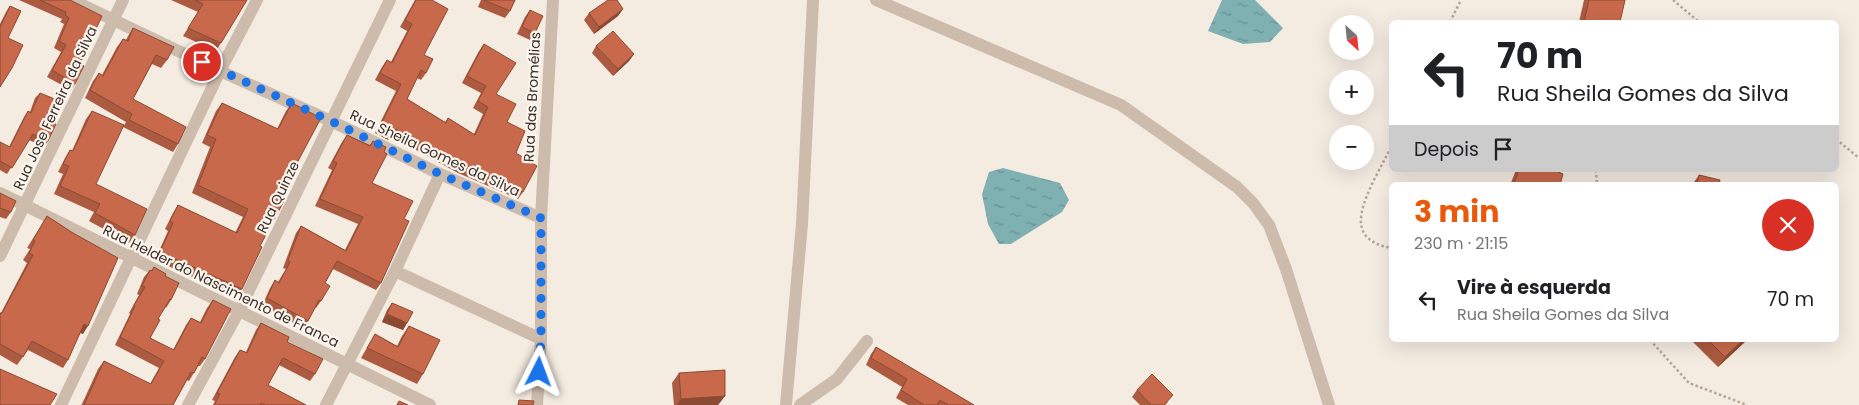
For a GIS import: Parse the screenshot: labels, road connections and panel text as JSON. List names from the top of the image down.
{
  "streets": {
    "street": [
      "Rua das Bromélias",
      "Rua Jose Ferreira da Silva",
      "Rua Sheila Gomes da Silva",
      "Rua Quinze",
      "Rua Helder do Nascimento de Franca"
    ]
  },
  "crossings": [
    ["Rua das Bromélias", "Rua Sheila Gomes da Silva"],
    ["Rua Jose Ferreira da Silva", "Rua Sheila Gomes da Silva"],
    ["Rua Jose Ferreira da Silva", "Rua Helder do Nascimento de Franca"],
    ["Rua Sheila Gomes da Silva", "Rua Quinze"],
    ["Rua Quinze", "Rua Helder do Nascimento de Franca"]
  ],
  "north": "bottom right",
  "page": {
    "map_buttons": ["+", "−"],
    "turn": ["70 m", "Rua Sheila Gomes da Silva"],
    "then": "Depois",
    "heading": ["3 min", "230 m · 21:15"],
    "list": [
      {
        "name": "Vire à esquerda",
        "note": "Rua Sheila Gomes da Silva",
        "value": "70 m"
      }
    ]
  }
}
